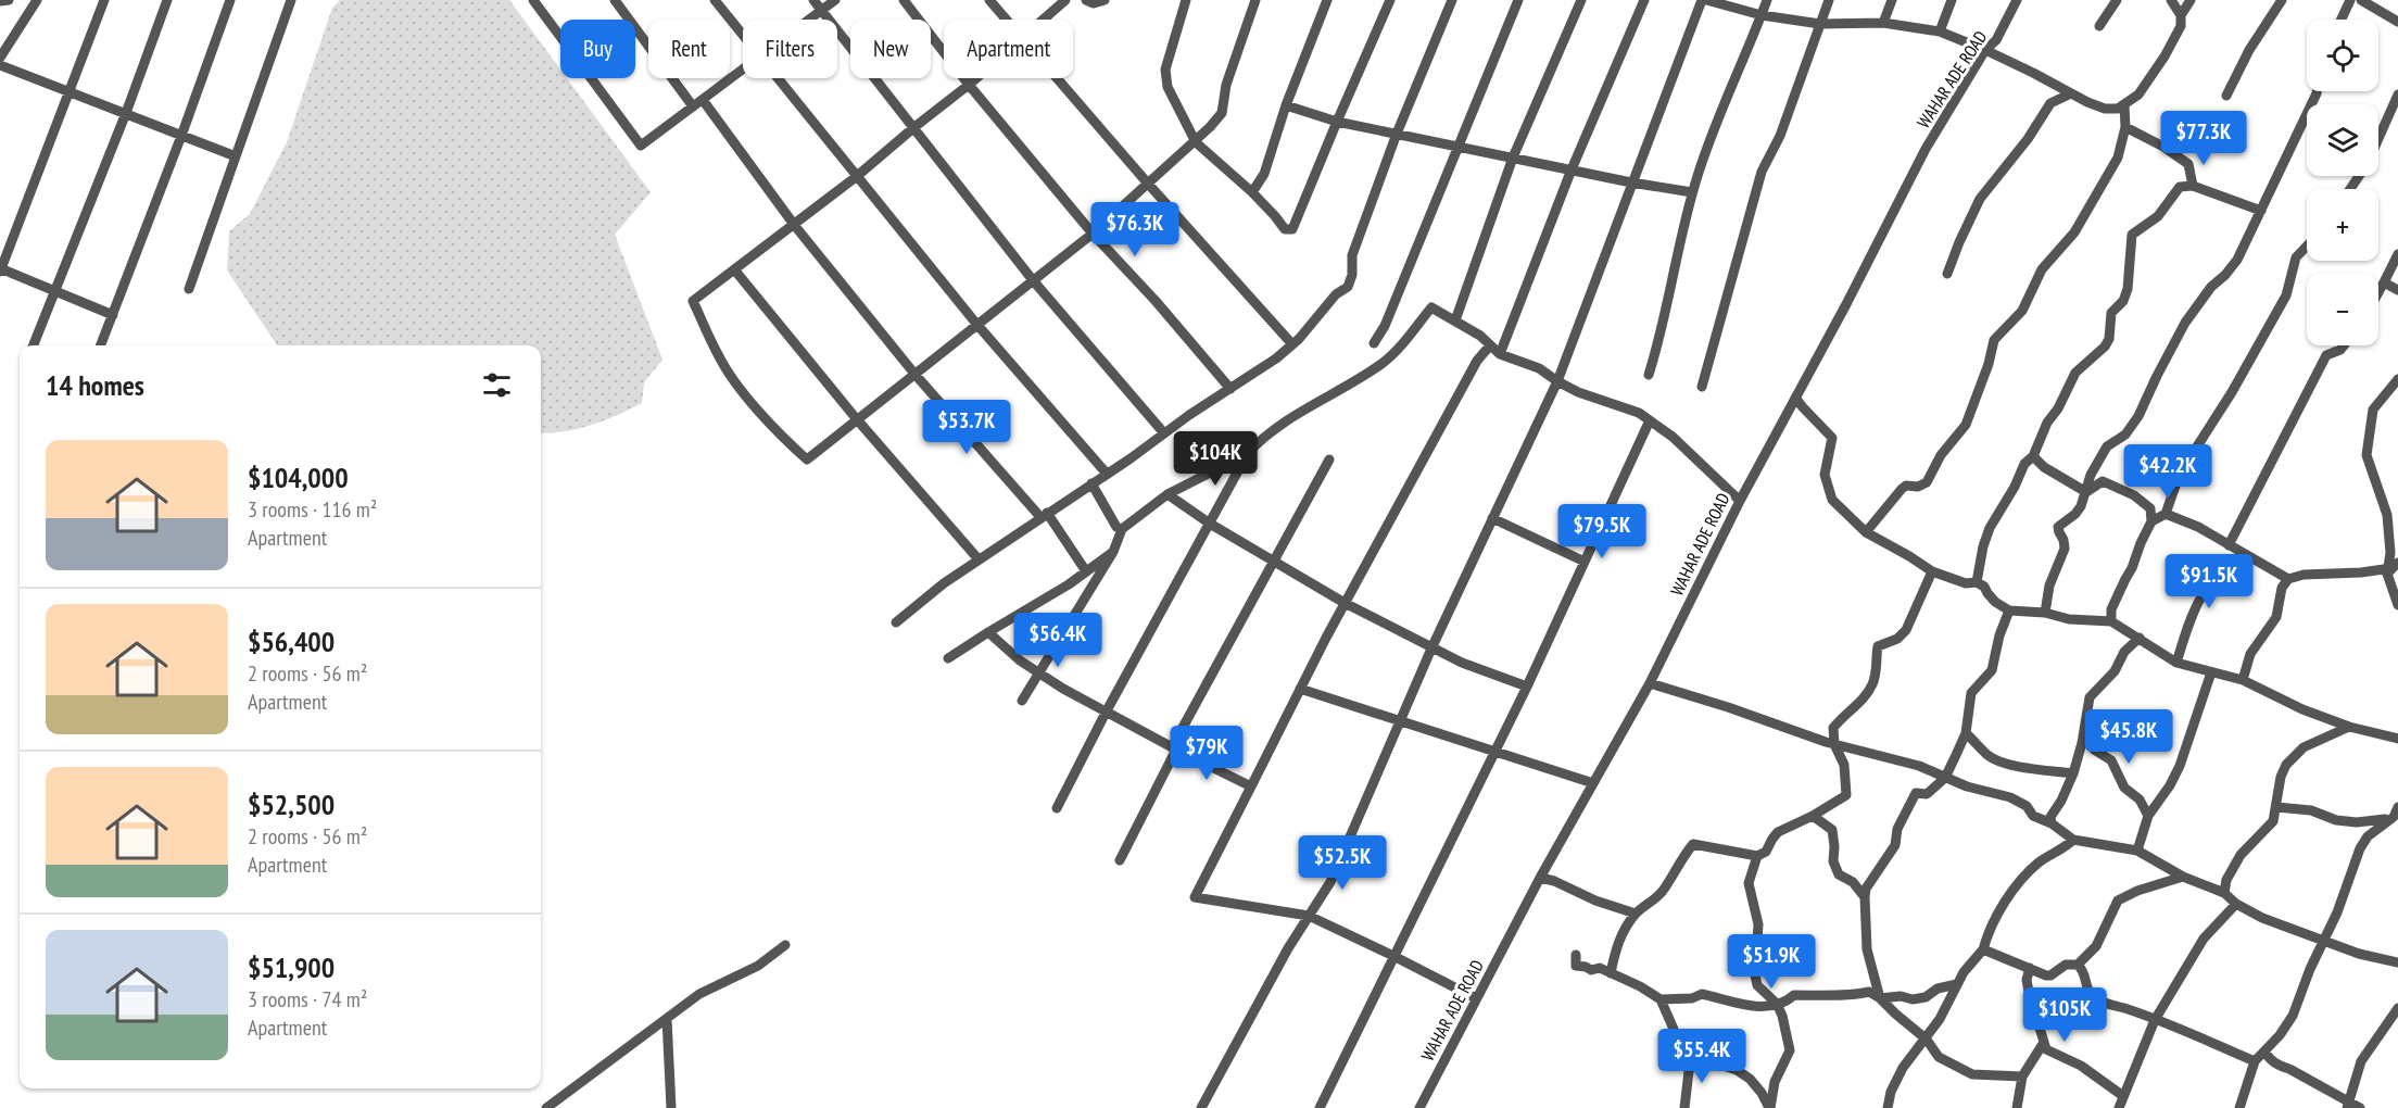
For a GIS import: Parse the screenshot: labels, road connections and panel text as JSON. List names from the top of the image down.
{
  "streets": {
    "street": ["WAHAR ADE ROAD"]
  },
  "page": {
    "map_buttons": ["+", "−"],
    "chip": [
      "Buy",
      "Rent",
      "Filters",
      "New",
      "Apartment"
    ],
    "price": [
      "$77.3K",
      "$76.3K",
      "$53.7K",
      "$104K",
      "$42.2K",
      "$79.5K",
      "$91.5K",
      "$56.4K",
      "$45.8K",
      "$79K",
      "$52.5K",
      "$51.9K",
      "$105K",
      "$55.4K"
    ],
    "heading": "14 homes",
    "list": [
      {
        "name": "$104,000",
        "note": "3 rooms · 116 m² · Apartment"
      },
      {
        "name": "$56,400",
        "note": "2 rooms · 56 m² · Apartment"
      },
      {
        "name": "$52,500",
        "note": "2 rooms · 56 m² · Apartment"
      },
      {
        "name": "$51,900",
        "note": "3 rooms · 74 m² · Apartment"
      }
    ]
  }
}
